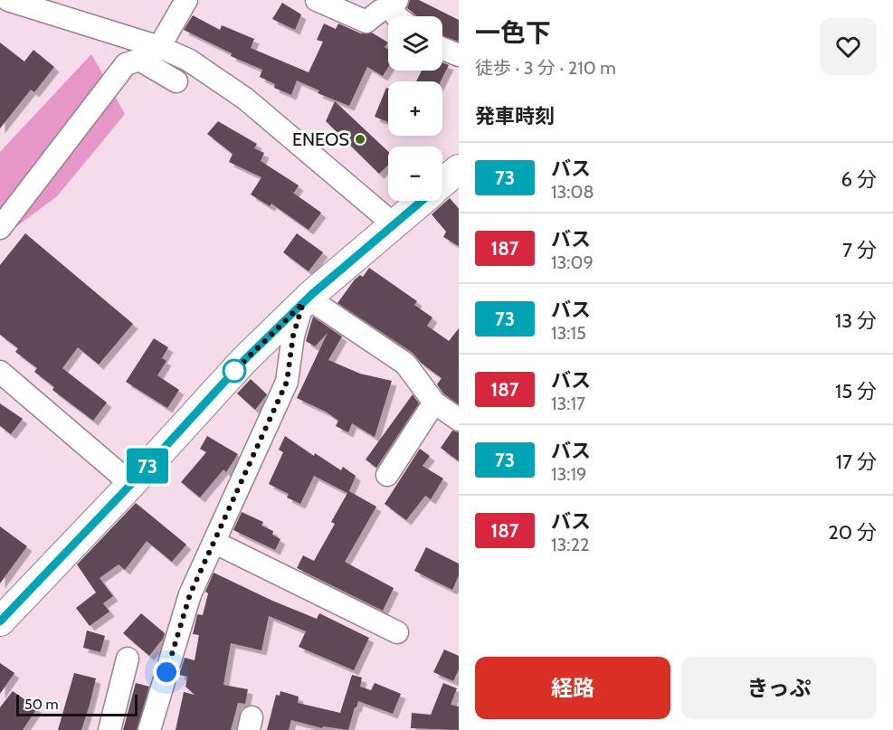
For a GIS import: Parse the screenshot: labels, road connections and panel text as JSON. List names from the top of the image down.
{
  "places": ["ENEOS"],
  "lines": ["bus line 73"],
  "scale_bar": "50 m",
  "page": {
    "on_map": "73",
    "heading": [
      ["一色下", "徒歩 · 3 分 · 210 m"],
      "発車時刻"
    ],
    "map_buttons": ["+", "−"],
    "list": [
      {
        "mark": "73",
        "name": "バス",
        "note": "13:08",
        "value": "6 分"
      },
      {
        "mark": "187",
        "name": "バス",
        "note": "13:09",
        "value": "7 分"
      },
      {
        "mark": "73",
        "name": "バス",
        "note": "13:15",
        "value": "13 分"
      },
      {
        "mark": "187",
        "name": "バス",
        "note": "13:17",
        "value": "15 分"
      },
      {
        "mark": "73",
        "name": "バス",
        "note": "13:19",
        "value": "17 分"
      },
      {
        "mark": "187",
        "name": "バス",
        "note": "13:22",
        "value": "20 分"
      }
    ],
    "buttons": ["経路", "きっぷ"],
    "scale": "50 m"
  }
}
